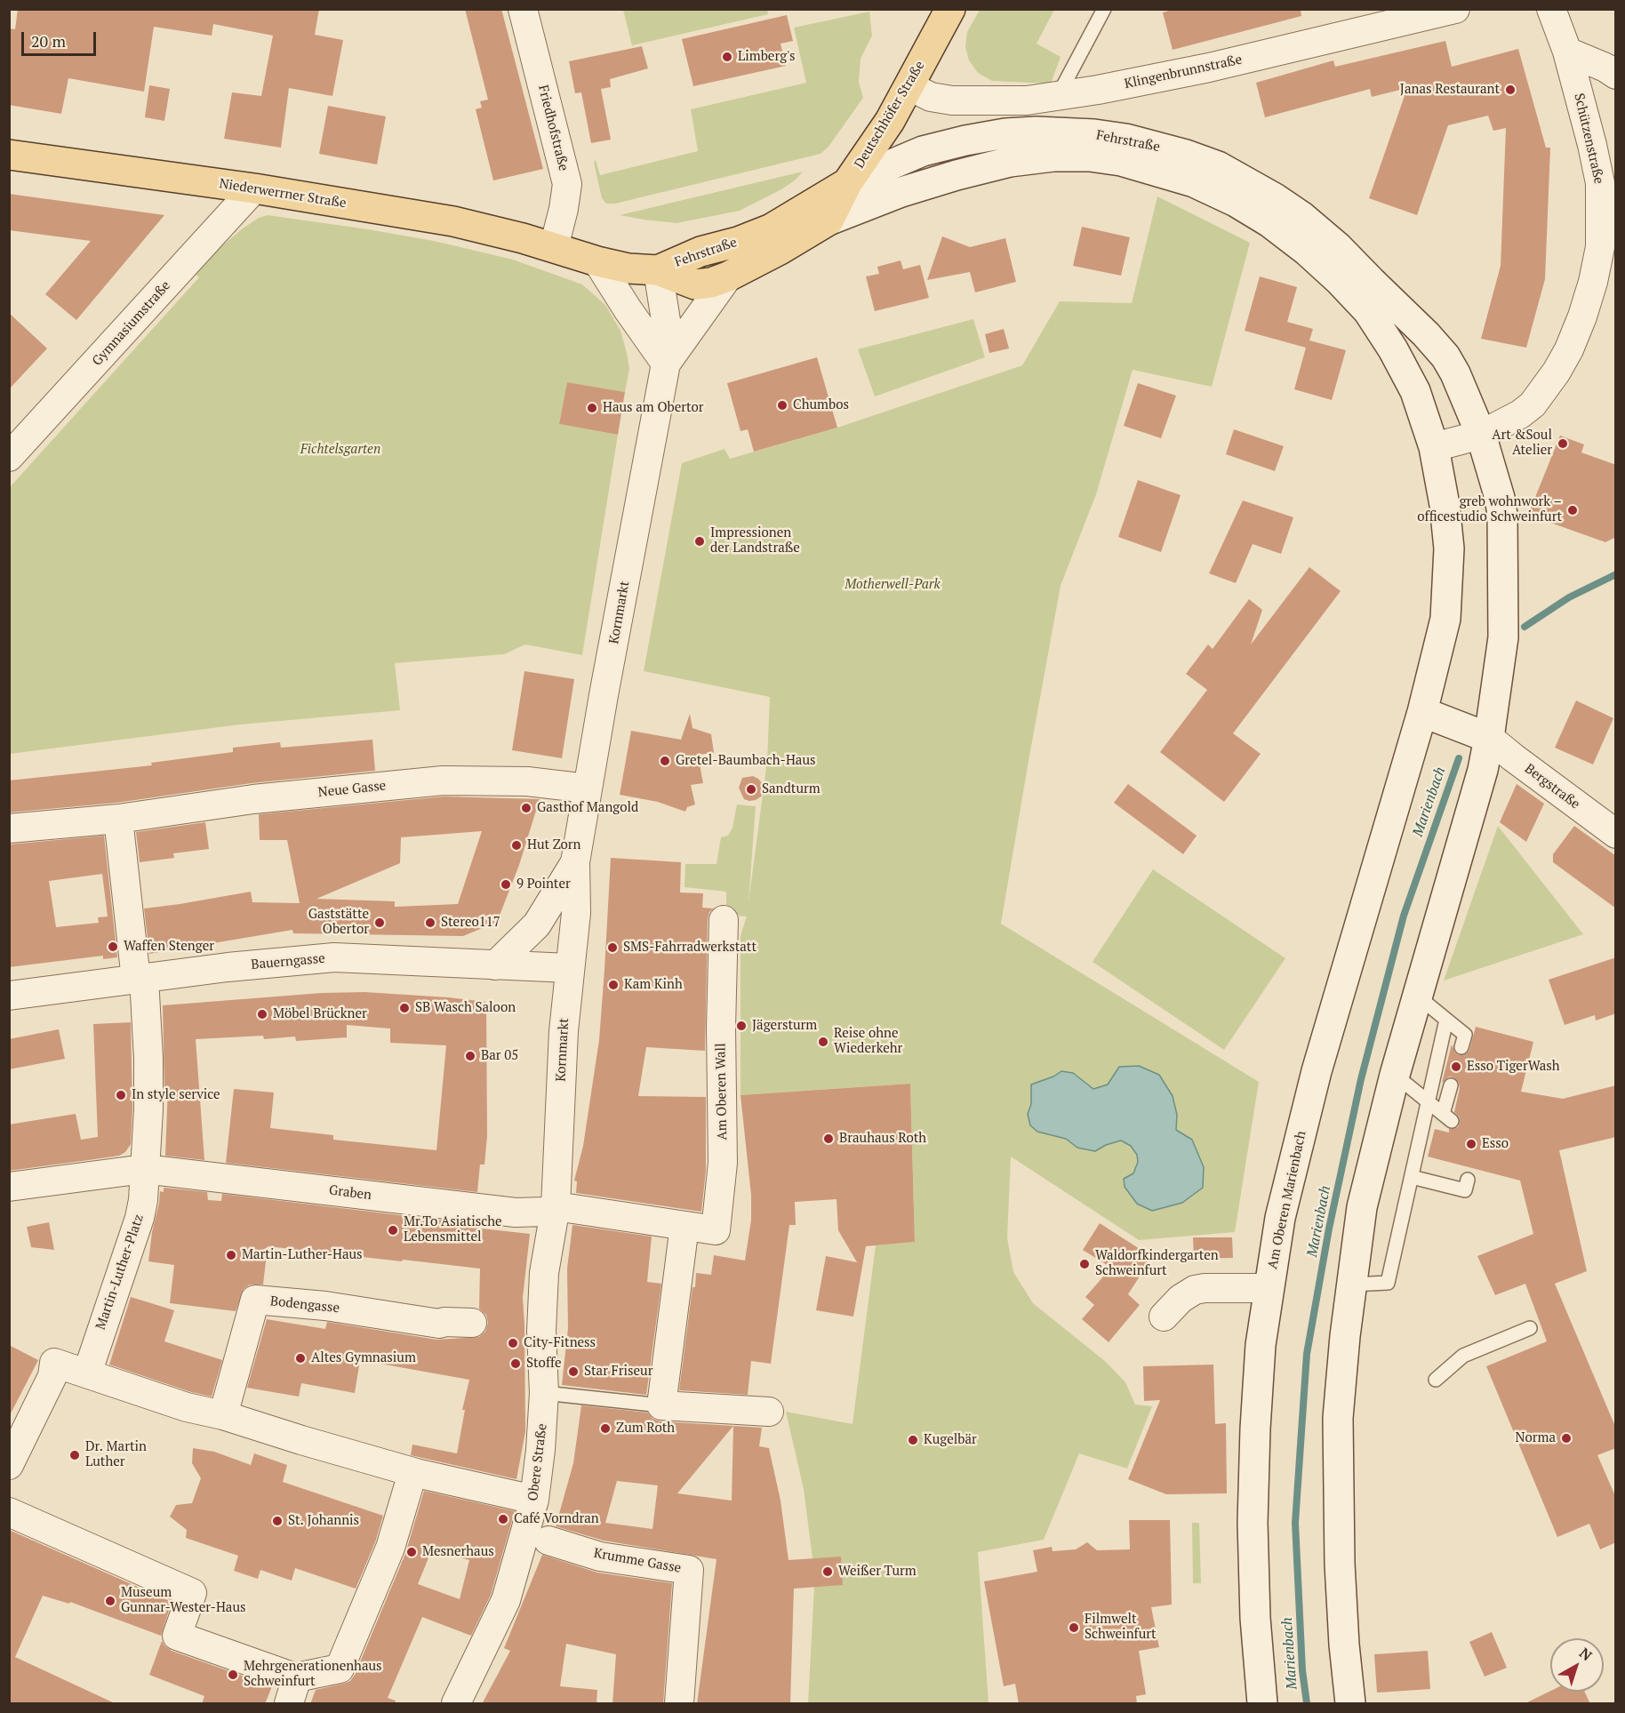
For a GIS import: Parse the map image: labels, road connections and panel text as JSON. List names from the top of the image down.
{
  "streets": {
    "main road": [
      "Deutschhöfer Straße",
      "Fehrstraße",
      "Niederwerrner Straße",
      "Am Oberen Marienbach"
    ],
    "street": [
      "Klingenbrunnstraße",
      "Friedhofstraße",
      "Schützenstraße",
      "Gymnasiumstraße",
      "Kornmarkt",
      "Bergstraße",
      "Neue Gasse",
      "Bauerngasse",
      "Am Oberen Wall",
      "Graben",
      "Martin-Luther-Platz",
      "Bodengasse",
      "Obere Straße",
      "Krumme Gasse"
    ]
  },
  "crossings": [
    ["Klingenbrunnstraße", "Deutschhöfer Straße"],
    ["Deutschhöfer Straße", "Fehrstraße"],
    ["Friedhofstraße", "Niederwerrner Straße"],
    ["Schützenstraße", "Fehrstraße"],
    ["Schützenstraße", "Am Oberen Marienbach"],
    ["Fehrstraße", "Niederwerrner Straße"],
    ["Fehrstraße", "Kornmarkt"],
    ["Fehrstraße", "Am Oberen Marienbach"],
    ["Niederwerrner Straße", "Gymnasiumstraße"],
    ["Niederwerrner Straße", "Kornmarkt"],
    ["Kornmarkt", "Neue Gasse"],
    ["Kornmarkt", "Bauerngasse"],
    ["Kornmarkt", "Am Oberen Wall"],
    ["Kornmarkt", "Graben"],
    ["Kornmarkt", "Obere Straße"],
    ["Am Oberen Wall", "Graben"],
    ["Am Oberen Wall", "Obere Straße"],
    ["Graben", "Martin-Luther-Platz"],
    ["Graben", "Obere Straße"]
  ],
  "water": ["Marienbach"],
  "parks": ["Fichtelsgarten", "Motherwell-Park"],
  "places": [
    "Limberg's",
    "Janas Restaurant",
    "Chumbos",
    "Haus am Obertor",
    "Art &Soul Atelier",
    "greb wohnwork – officestudio Schweinfurt",
    "Impressionen der Landstraße",
    "Gretel-Baumbach-Haus",
    "Sandturm",
    "Gasthof Mangold",
    "Hut Zorn",
    "9 Pointer",
    "Gaststätte Obertor",
    "Stereo117",
    "Waffen Stenger",
    "SMS-Fahrradwerkstatt",
    "Kam Kinh",
    "SB Wasch Saloon",
    "Möbel Brückner",
    "Jägersturm",
    "Reise ohne Wiederkehr",
    "Bar 05",
    "Esso TigerWash",
    "In style service",
    "Brauhaus Roth",
    "Esso",
    "Mr.To Asiatische Lebensmittel",
    "Martin-Luther-Haus",
    "Waldorfkindergarten Schweinfurt",
    "City-Fitness",
    "Altes Gymnasium",
    "Stoffe",
    "Star Friseur",
    "Zum Roth",
    "Norma",
    "Kugelbär",
    "Dr. Martin Luther",
    "Café Vorndran",
    "St. Johannis",
    "Mesnerhaus",
    "Weißer Turm",
    "Museum Gunnar-Wester-Haus",
    "Filmwelt Schweinfurt",
    "Mehrgenerationenhaus Schweinfurt"
  ],
  "scale_bar": "20 m",
  "north": "top right"
}
